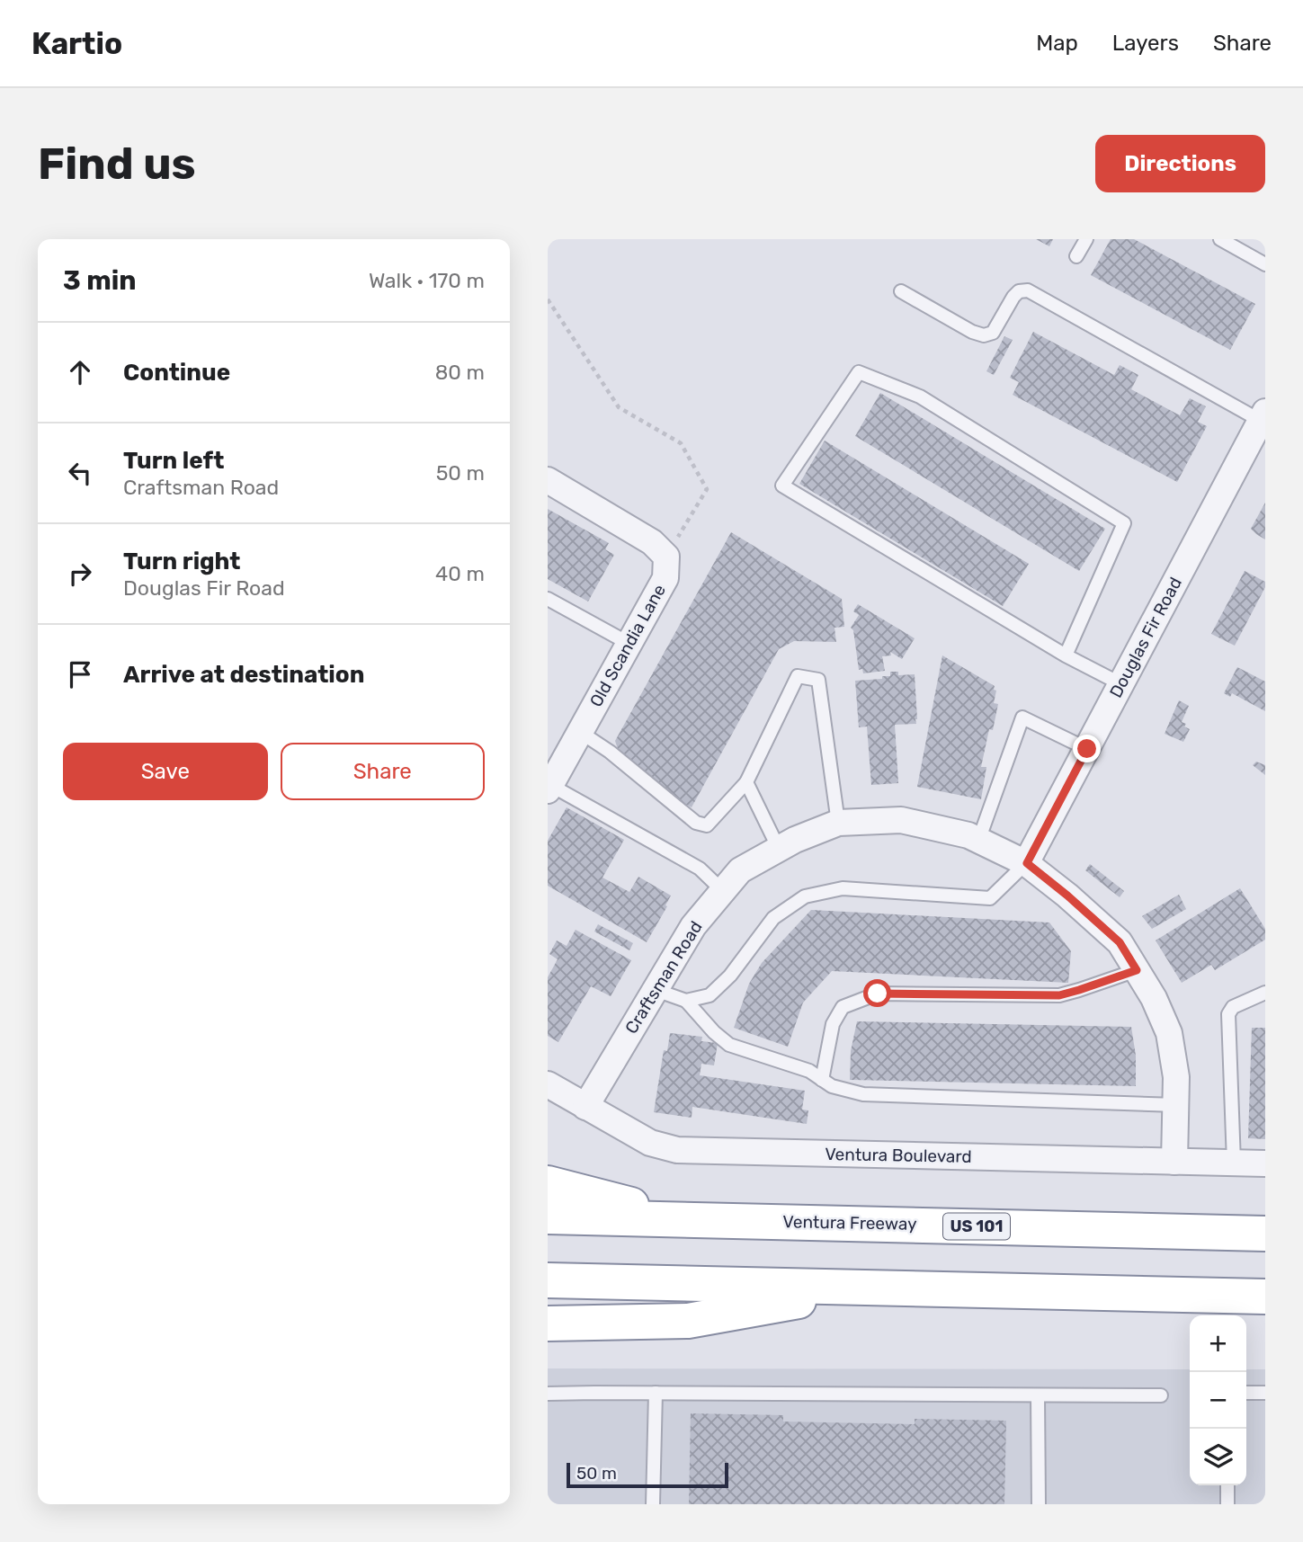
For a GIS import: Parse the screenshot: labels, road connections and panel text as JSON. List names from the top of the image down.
{
  "streets": {
    "highway": ["Ventura Freeway", "US 101"],
    "street": [
      "Douglas Fir Road",
      "Old Scandia Lane",
      "Craftsman Road",
      "Ventura Boulevard"
    ]
  },
  "crossings": [
    ["Douglas Fir Road", "Craftsman Road"],
    ["Craftsman Road", "Ventura Boulevard"]
  ],
  "scale_bar": "50 m",
  "page": {
    "header": "Kartio",
    "nav": ["Map", "Layers", "Share"],
    "buttons": [
      "Directions",
      ["Save", "Share"]
    ],
    "title": "Find us",
    "heading": ["3 min", "Walk · 170 m"],
    "list": [
      ["Continue", "80 m"],
      ["Turn left", "Craftsman Road", "50 m"],
      ["Turn right", "Douglas Fir Road", "40 m"],
      "Arrive at destination"
    ],
    "map_buttons": ["+", "−"],
    "scale": "50 m"
  }
}
